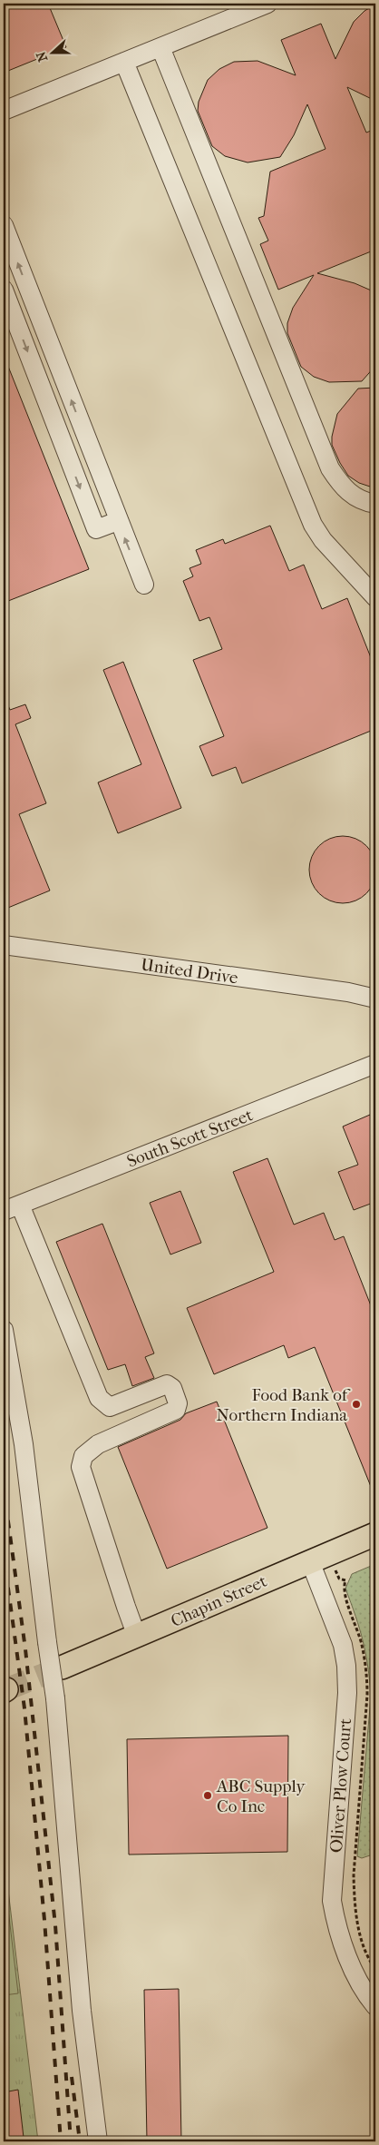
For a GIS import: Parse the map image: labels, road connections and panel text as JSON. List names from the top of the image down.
{
  "streets": {
    "main road": ["Chapin Street"],
    "street": ["United Drive", "South Scott Street", "Oliver Plow Court"]
  },
  "crossings": [
    ["Chapin Street", "Oliver Plow Court"]
  ],
  "places": ["Food Bank of Northern Indiana", "ABC Supply Co Inc"],
  "north": "left"
}
